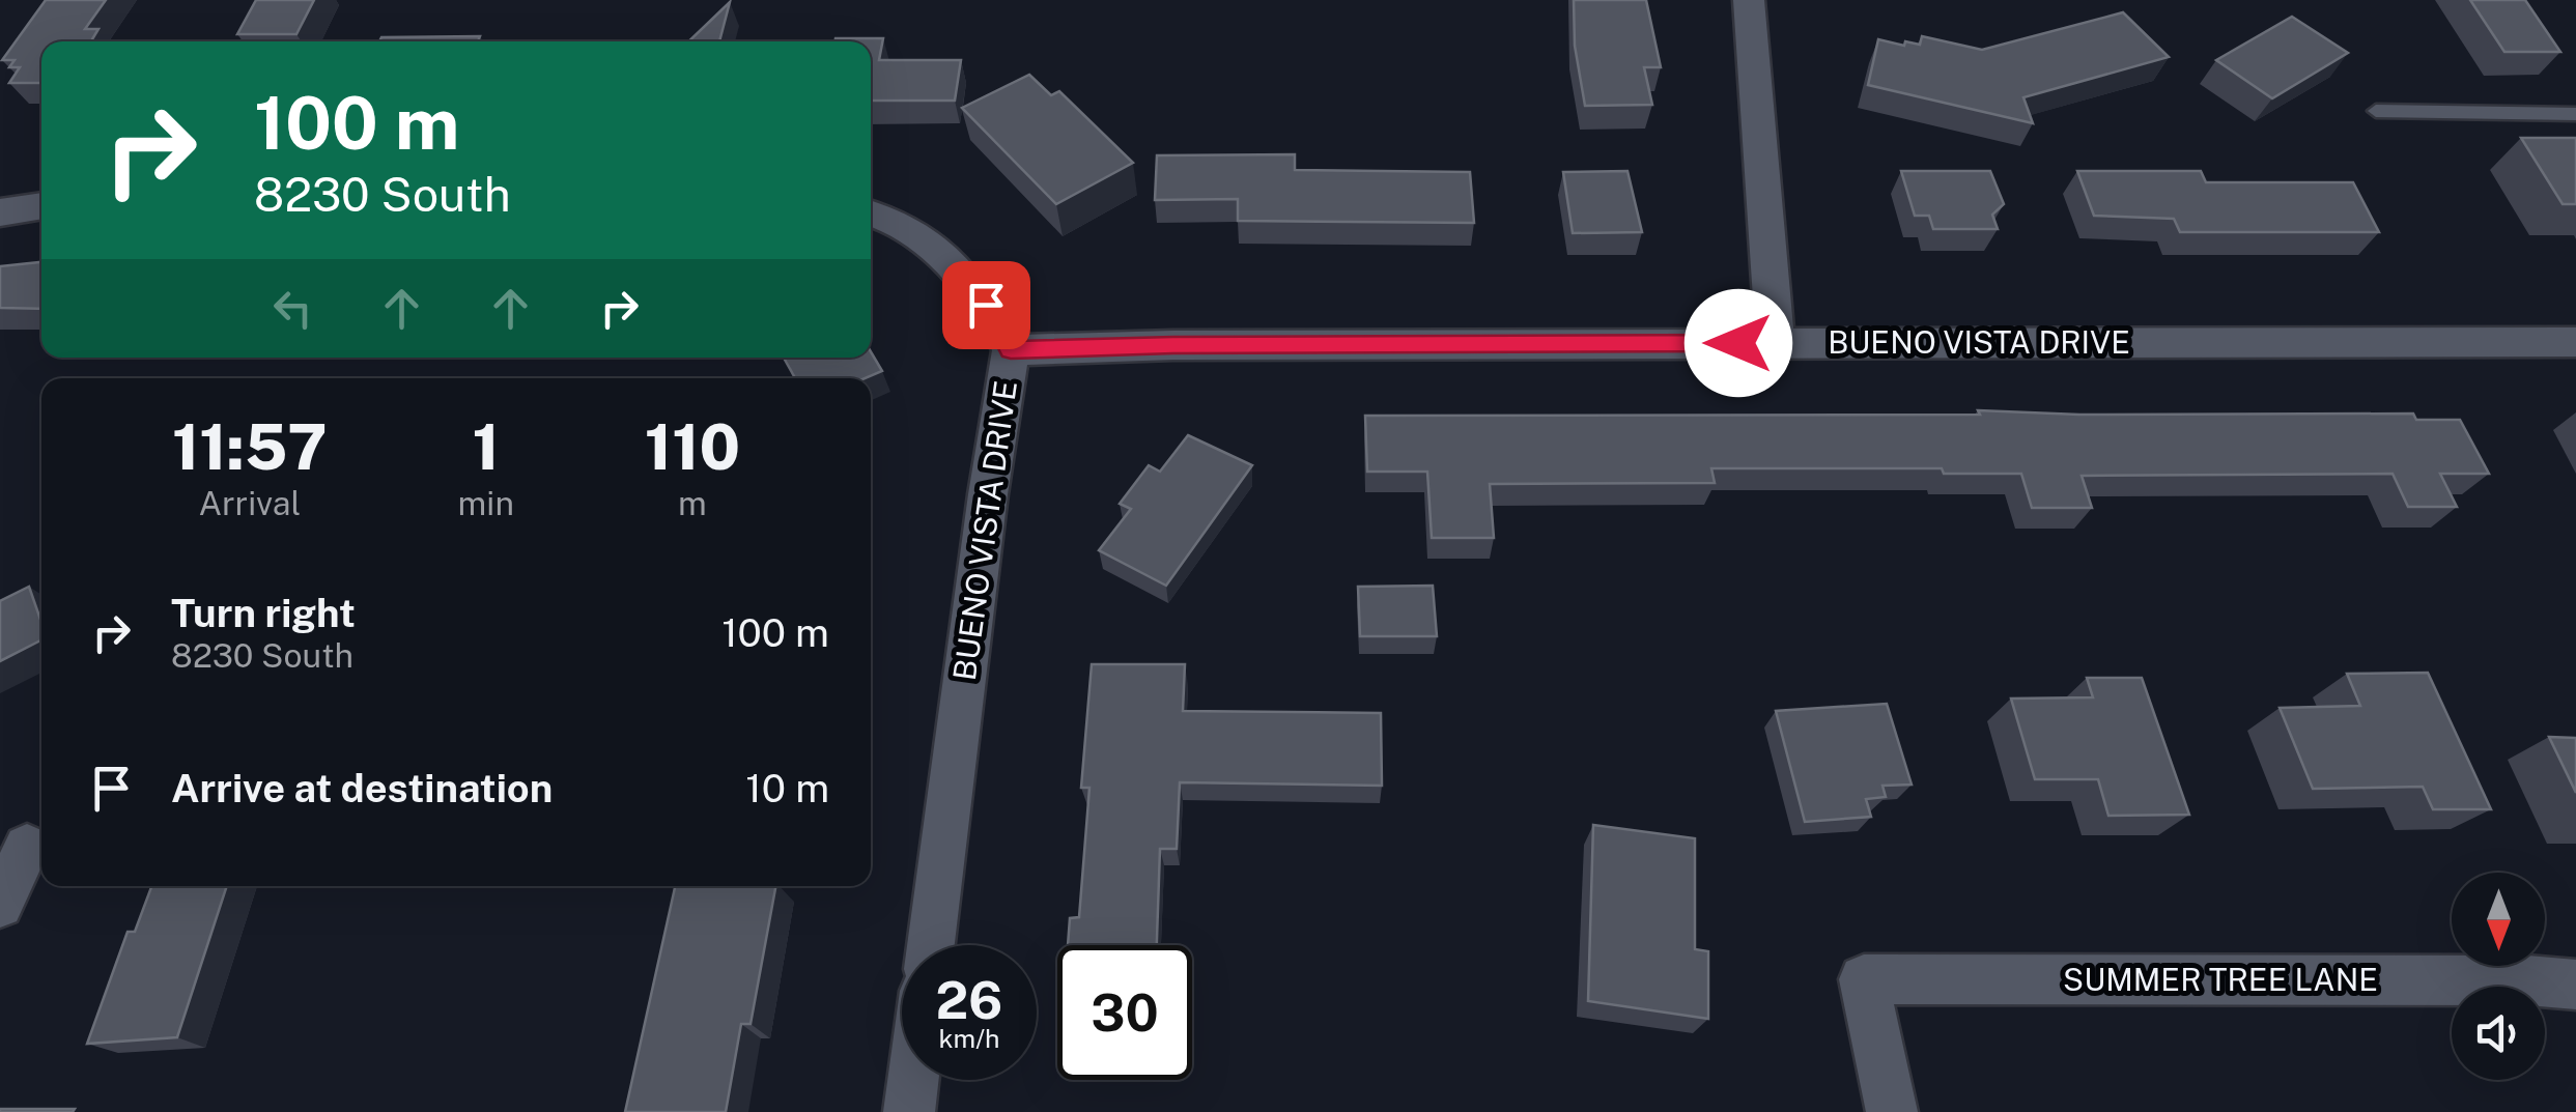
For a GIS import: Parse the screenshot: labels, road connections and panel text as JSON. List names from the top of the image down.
{
  "streets": {
    "street": ["BUENO VISTA DRIVE", "SUMMER TREE LANE"]
  },
  "north": "bottom",
  "page": {
    "turn": ["100 m", "8230 South"],
    "eta": [
      "11:57",
      "Arrival",
      "1",
      "min",
      "110",
      "m"
    ],
    "list": [
      {
        "name": "Turn right",
        "note": "8230 South",
        "value": "100 m"
      },
      {
        "name": "Arrive at destination",
        "value": "10 m"
      }
    ],
    "speed": "26 km/h",
    "limit": "30"
  }
}
